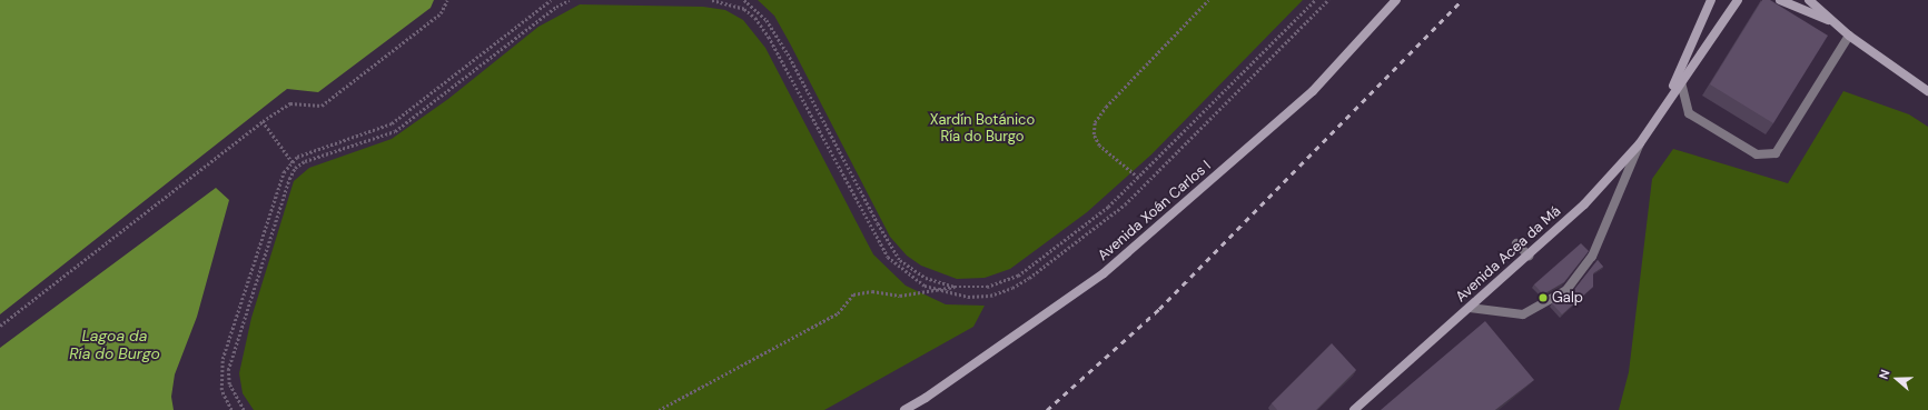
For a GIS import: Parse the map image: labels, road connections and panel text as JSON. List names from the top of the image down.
{
  "streets": {
    "street": ["Avenida Xoán Carlos I", "Avenida Acea da Má"]
  },
  "water": ["Lagoa da Ría do Burgo"],
  "parks": ["Xardín Botánico Ría do Burgo"],
  "places": ["Galp"],
  "north": "left"
}
